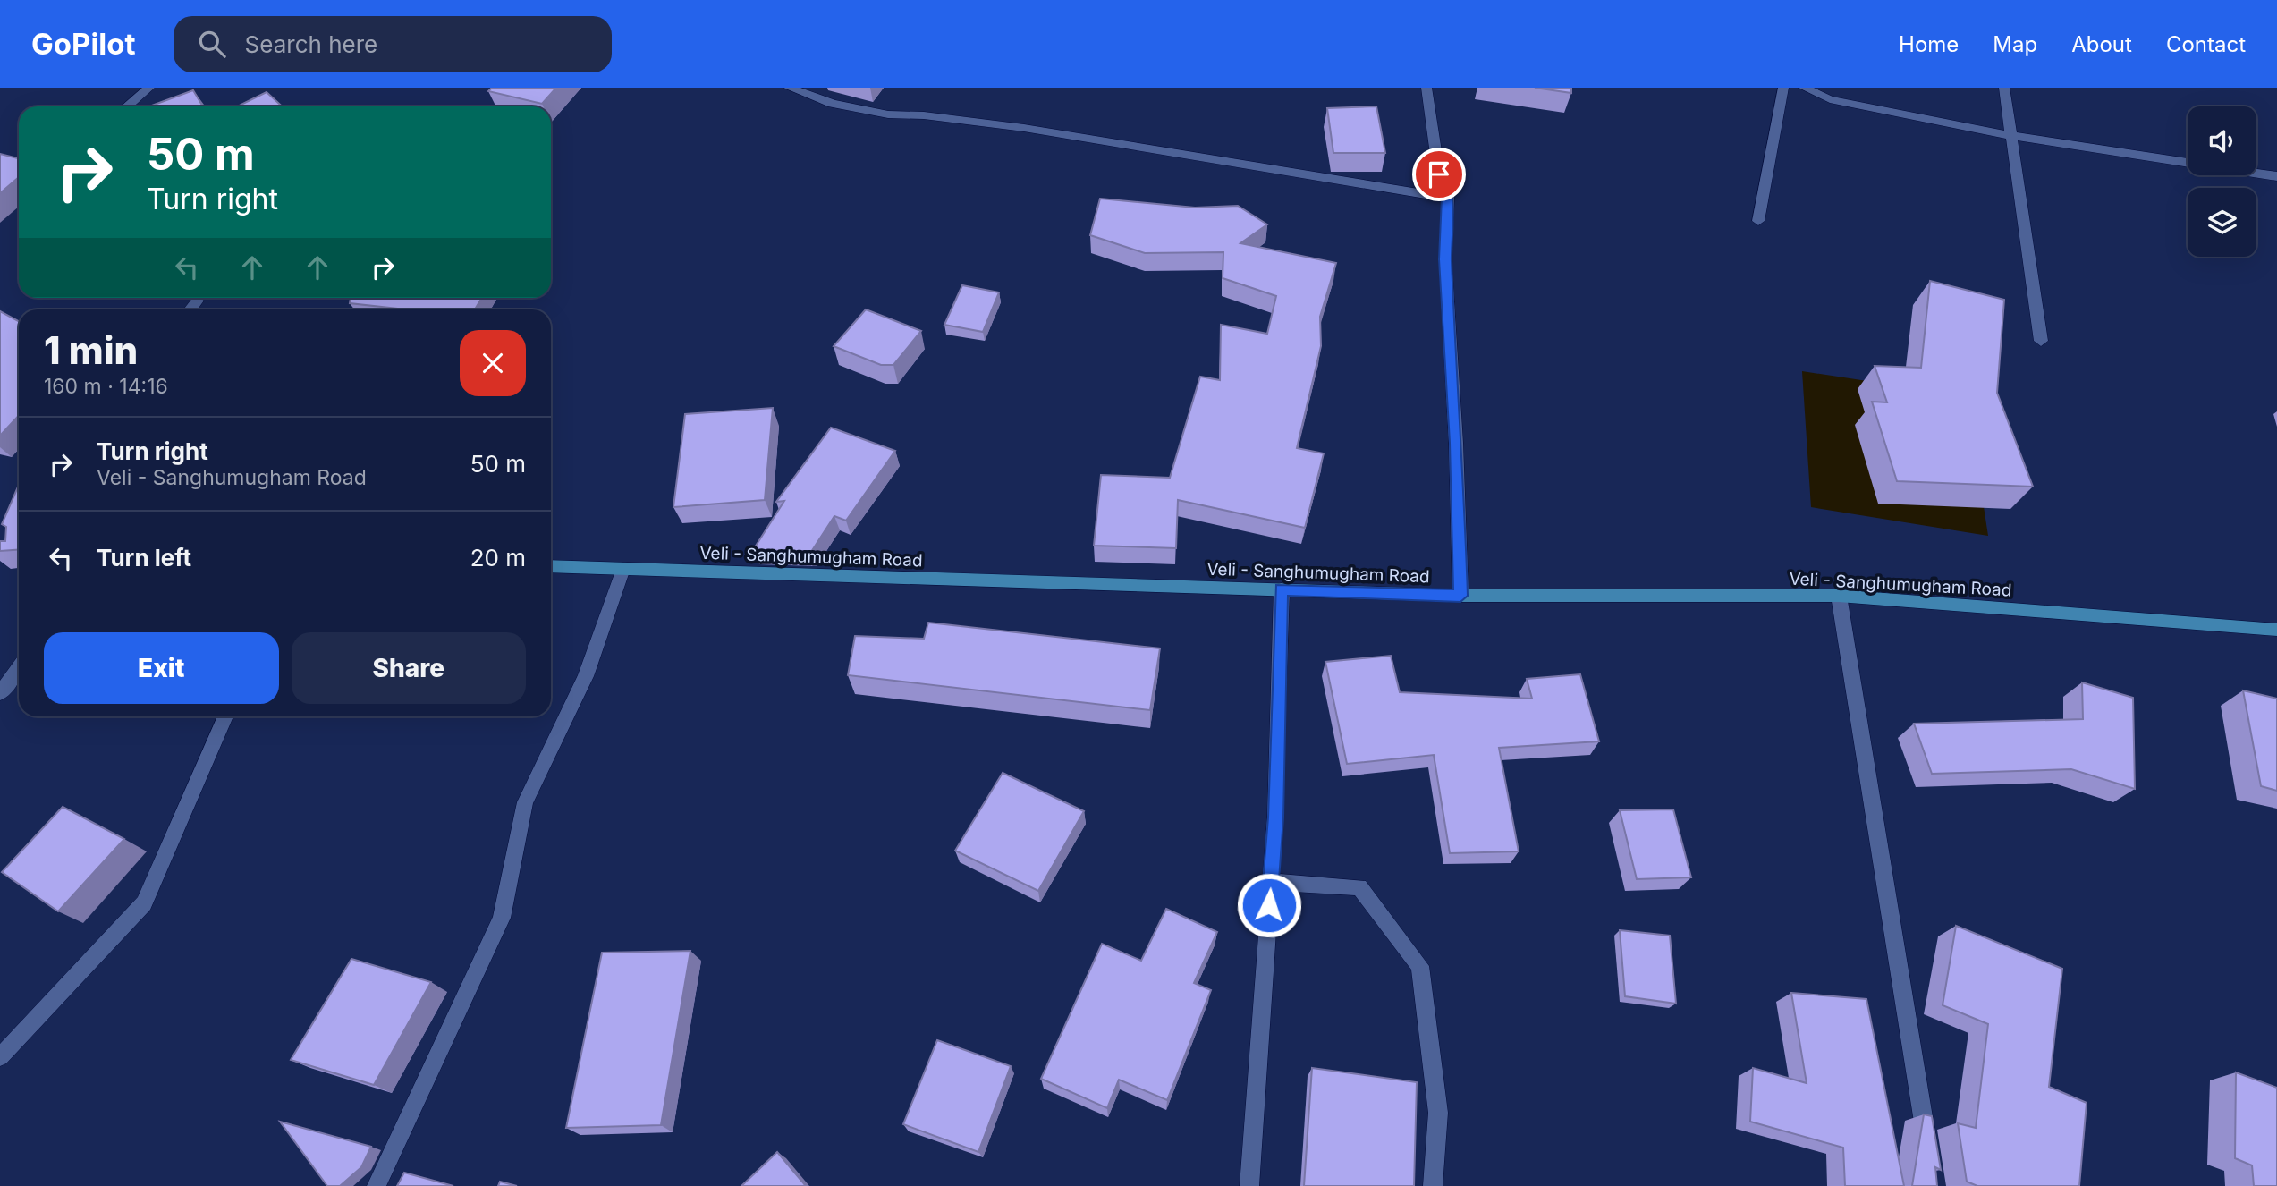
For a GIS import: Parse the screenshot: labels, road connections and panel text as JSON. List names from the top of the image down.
{
  "streets": {
    "main road": ["Veli - Sanghumugham Road"]
  },
  "page": {
    "header": "GoPilot",
    "search": "Search here",
    "nav": [
      "Home",
      "Map",
      "About",
      "Contact"
    ],
    "turn": ["50 m", "Turn right"],
    "heading": ["1 min", "160 m · 14:16"],
    "list": [
      {
        "name": "Turn right",
        "note": "Veli - Sanghumugham Road",
        "value": "50 m"
      },
      {
        "name": "Turn left",
        "value": "20 m"
      }
    ],
    "buttons": ["Exit", "Share"]
  }
}
